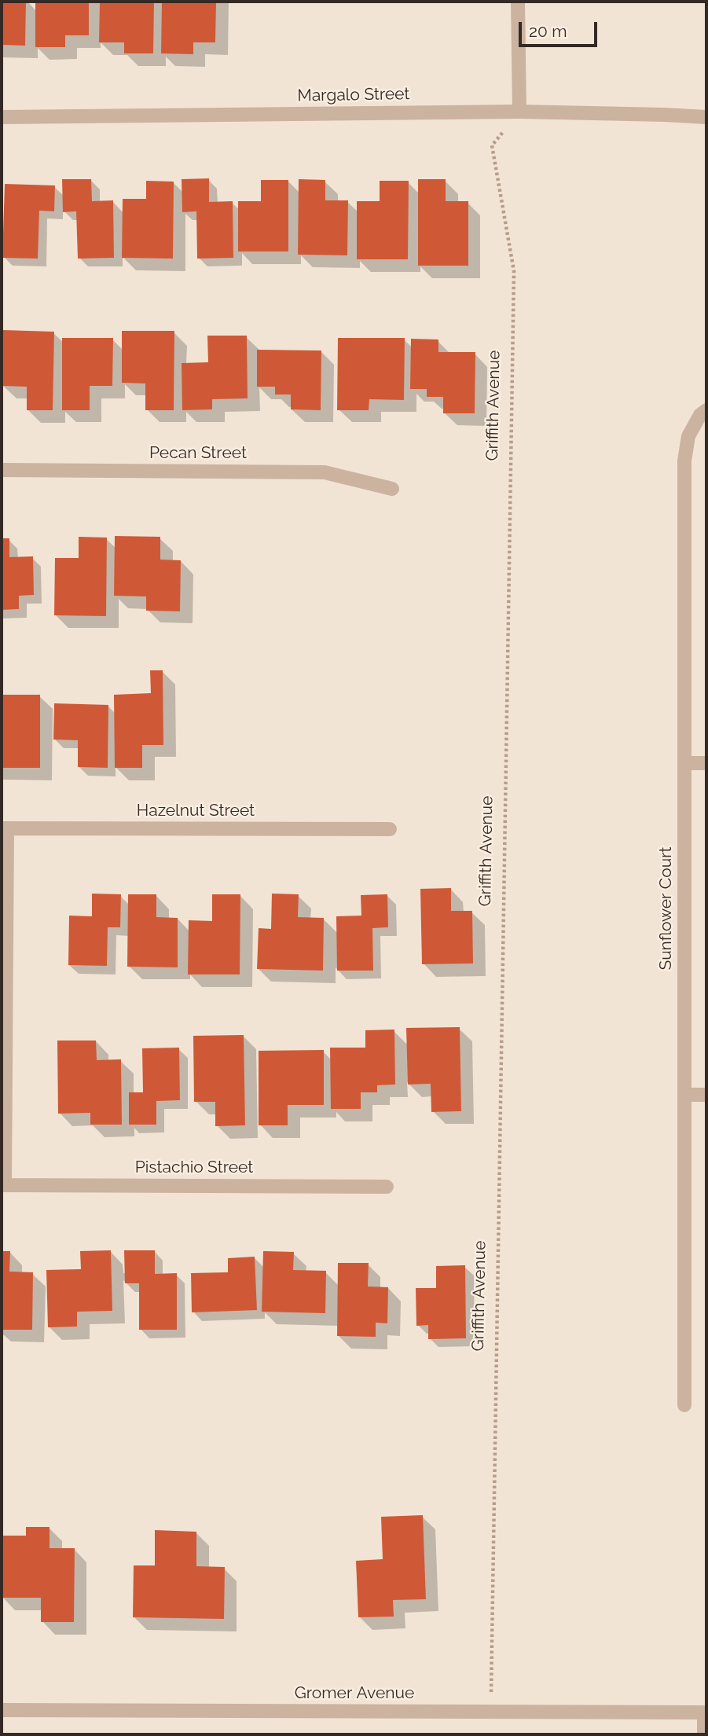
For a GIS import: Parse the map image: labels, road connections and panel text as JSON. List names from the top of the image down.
{
  "streets": {
    "street": [
      "Margalo Street",
      "Pecan Street",
      "Hazelnut Street",
      "Sunflower Court",
      "Pistachio Street",
      "Gromer Avenue"
    ],
    "path": ["Griffith Avenue"]
  },
  "crossings": [
    ["Margalo Street", "Griffith Avenue"],
    ["Griffith Avenue", "Gromer Avenue"]
  ],
  "scale_bar": "20 m"
}
